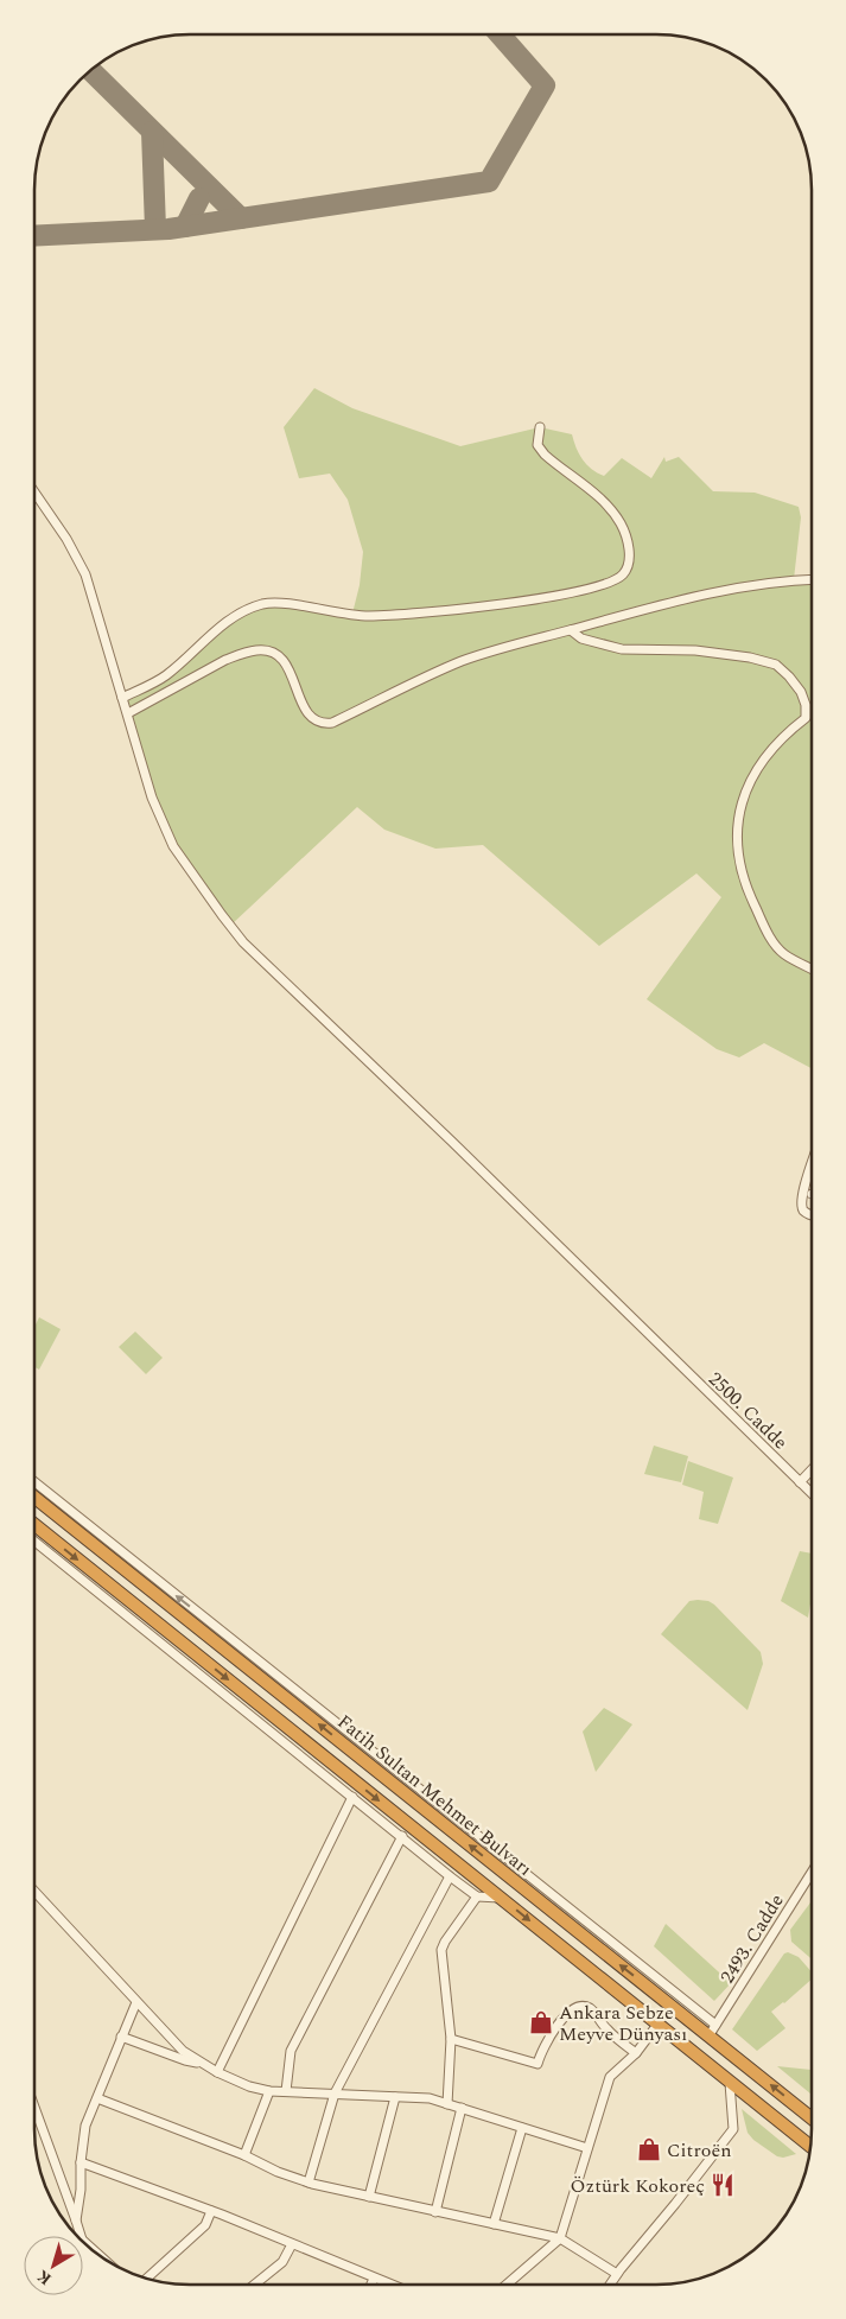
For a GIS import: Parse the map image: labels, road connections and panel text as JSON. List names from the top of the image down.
{
  "streets": {
    "highway": ["Fatih Sultan Mehmet Bulvarı"],
    "street": ["2500. Cadde", "2493. Cadde"]
  },
  "crossings": [
    ["Fatih Sultan Mehmet Bulvarı", "2493. Cadde"]
  ],
  "places": {
    "shop": ["Ankara Sebze Meyve Dünyası", "Citroën"],
    "restaurant": ["Öztürk Kokoreç"]
  },
  "north": "bottom left"
}
